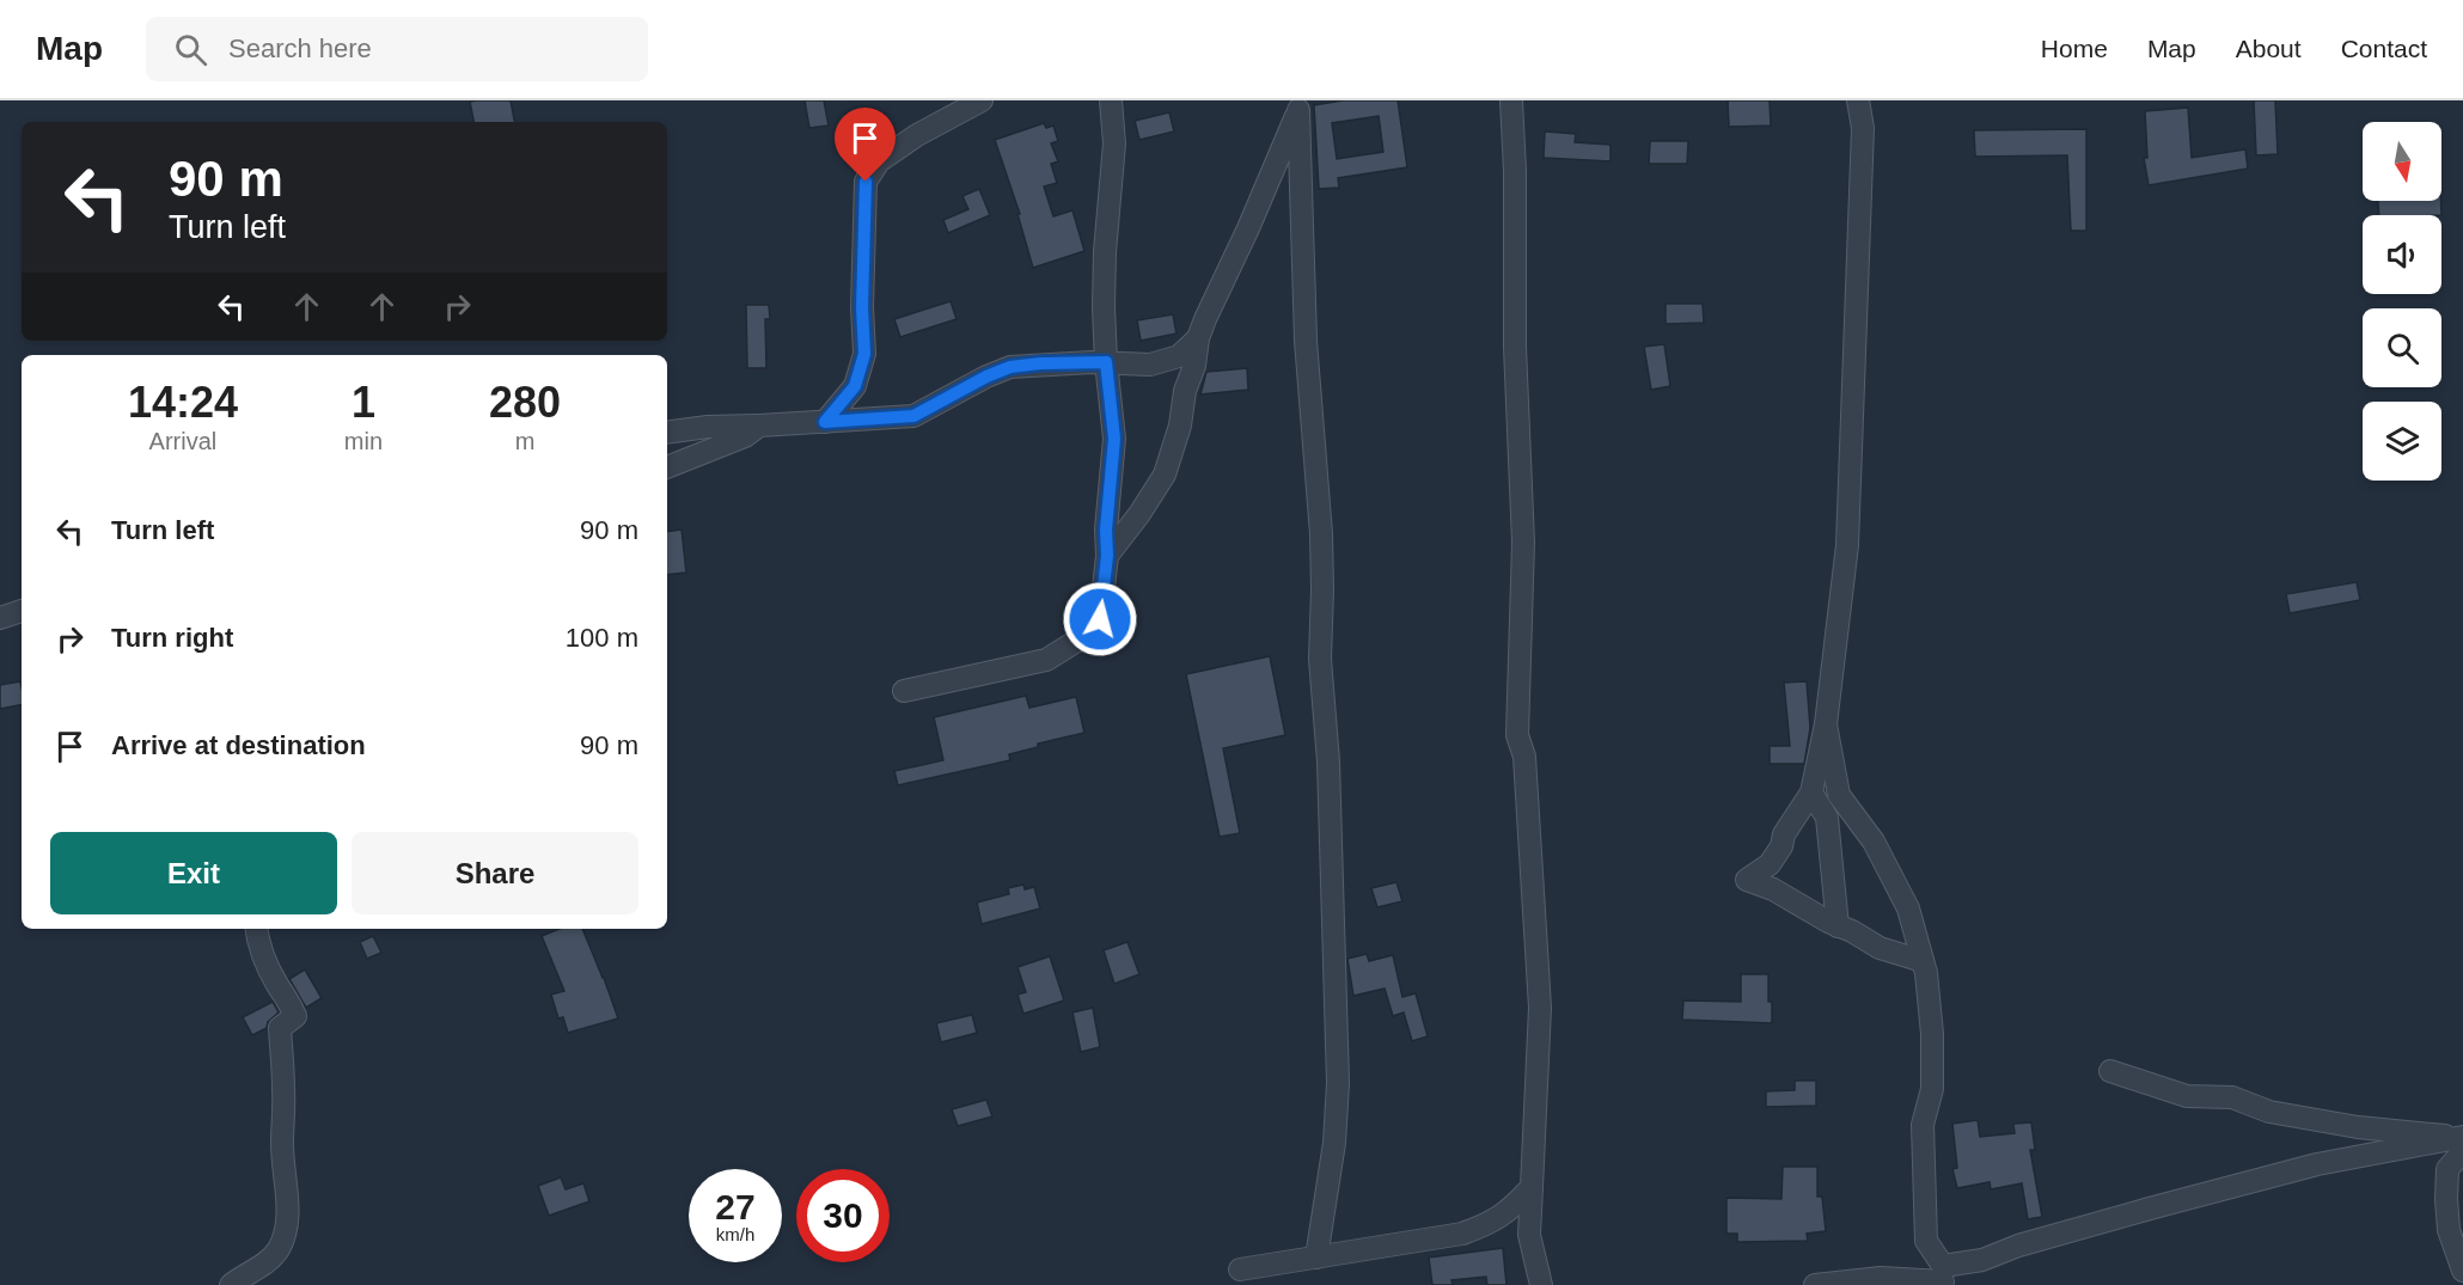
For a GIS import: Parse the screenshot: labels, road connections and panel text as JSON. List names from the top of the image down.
{
  "north": "bottom",
  "page": {
    "header": "Map",
    "search": "Search here",
    "nav": [
      "Home",
      "Map",
      "About",
      "Contact"
    ],
    "turn": ["90 m", "Turn left"],
    "eta": [
      "14:24",
      "Arrival",
      "1",
      "min",
      "280",
      "m"
    ],
    "list": [
      {
        "name": "Turn left",
        "value": "90 m"
      },
      {
        "name": "Turn right",
        "value": "100 m"
      },
      {
        "name": "Arrive at destination",
        "value": "90 m"
      }
    ],
    "buttons": ["Exit", "Share"],
    "speed": "27 km/h",
    "limit": "30"
  }
}
